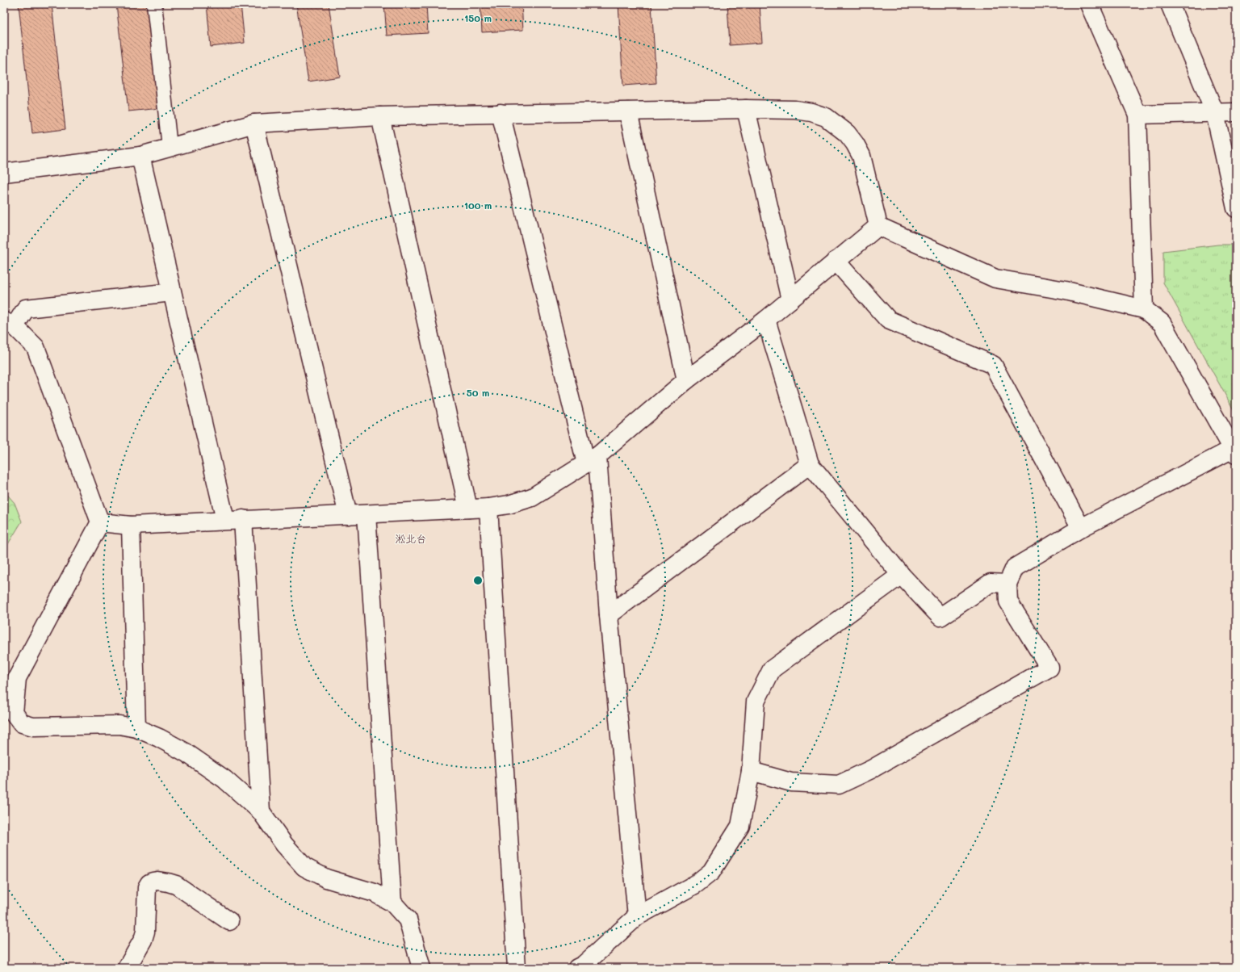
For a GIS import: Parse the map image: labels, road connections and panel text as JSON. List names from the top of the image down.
{
  "districts": ["淞北台"],
  "rings": ["150 m", "100 m", "50 m"]
}
